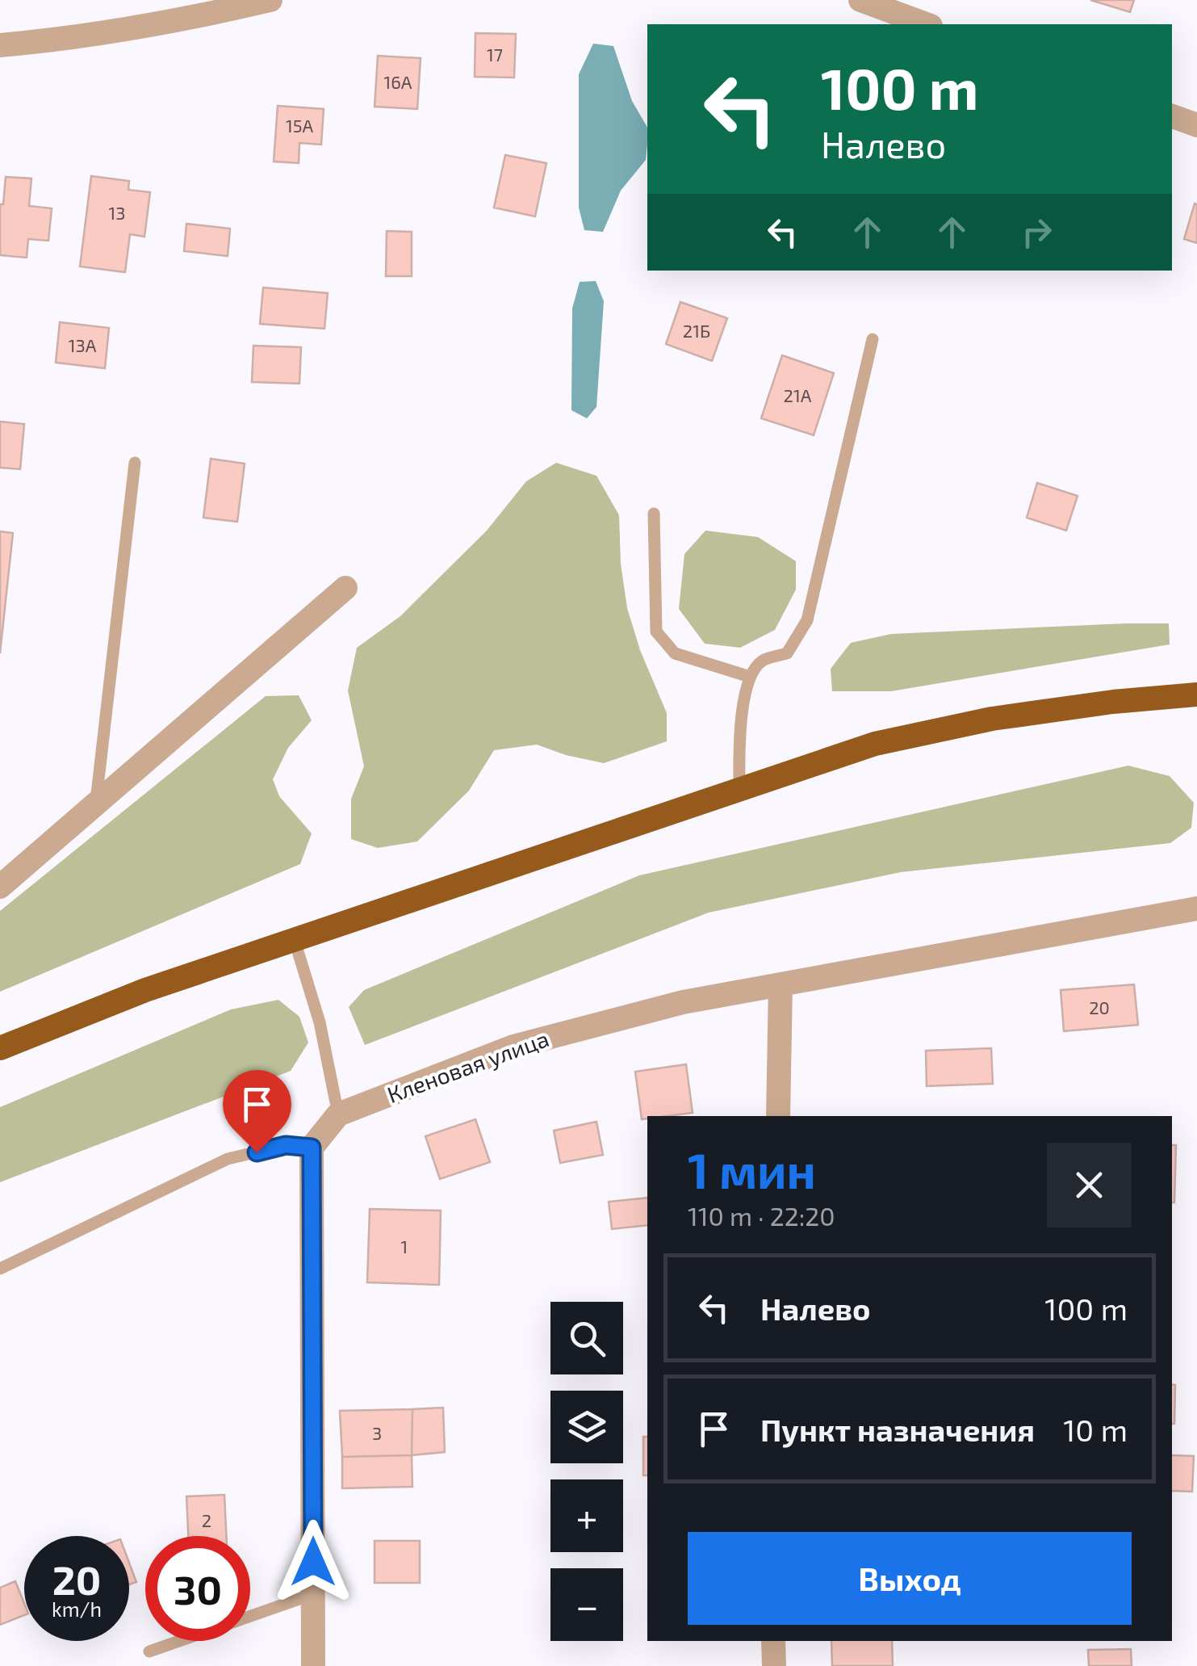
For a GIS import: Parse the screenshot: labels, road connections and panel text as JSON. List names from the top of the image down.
{
  "streets": {
    "street": ["Кленовая улица"]
  },
  "house_numbers": [
    "17",
    "16А",
    "15А",
    "13",
    "21Б",
    "13А",
    "21А",
    "20",
    "1",
    "3",
    "2"
  ],
  "page": {
    "turn": ["100 m", "Налево"],
    "heading": ["1 мин", "110 m · 22:20"],
    "list": [
      {
        "name": "Налево",
        "value": "100 m"
      },
      {
        "name": "Пункт назначения",
        "value": "10 m"
      }
    ],
    "map_buttons": ["+", "−"],
    "buttons": "Выход",
    "speed": "20 km/h",
    "limit": "30"
  }
}
